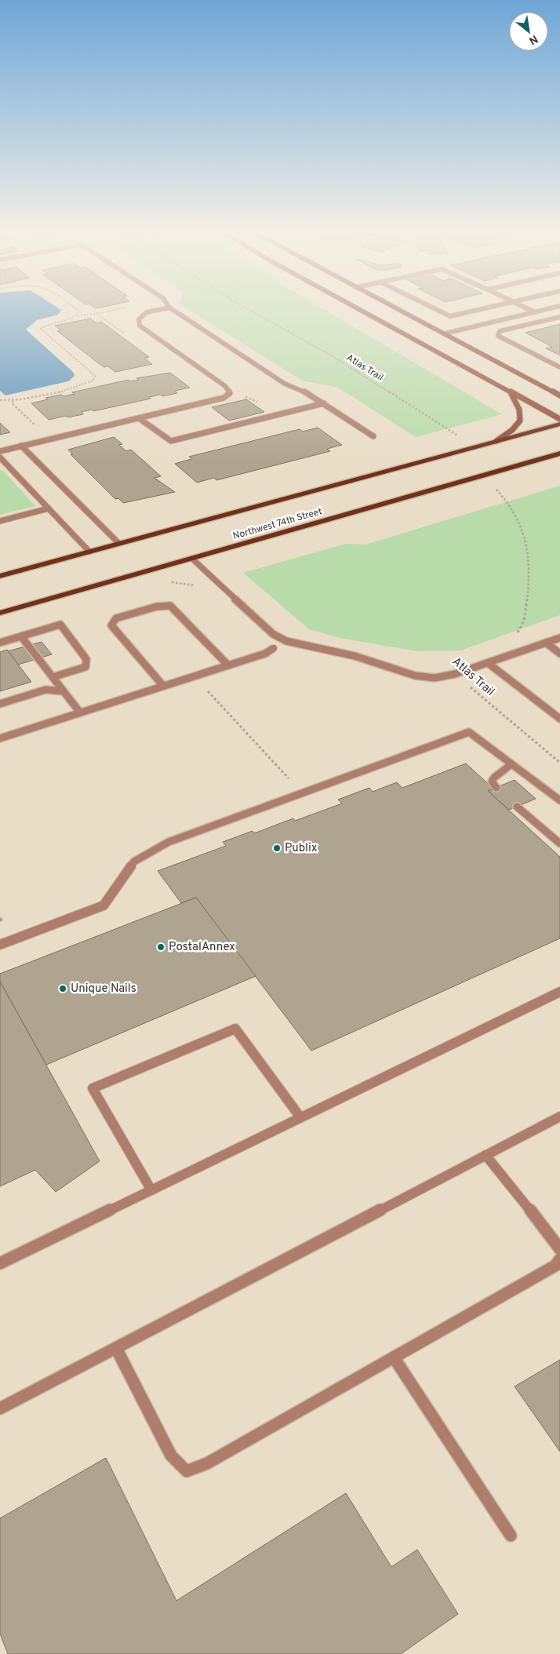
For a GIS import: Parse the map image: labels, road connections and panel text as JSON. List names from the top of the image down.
{
  "streets": {
    "main road": ["Northwest 74th Street"],
    "path": ["Atlas Trail"]
  },
  "crossings": [
    ["Atlas Trail", "Northwest 74th Street"]
  ],
  "places": ["Publix", "PostalAnnex", "Unique Nails"],
  "north": "bottom right"
}
